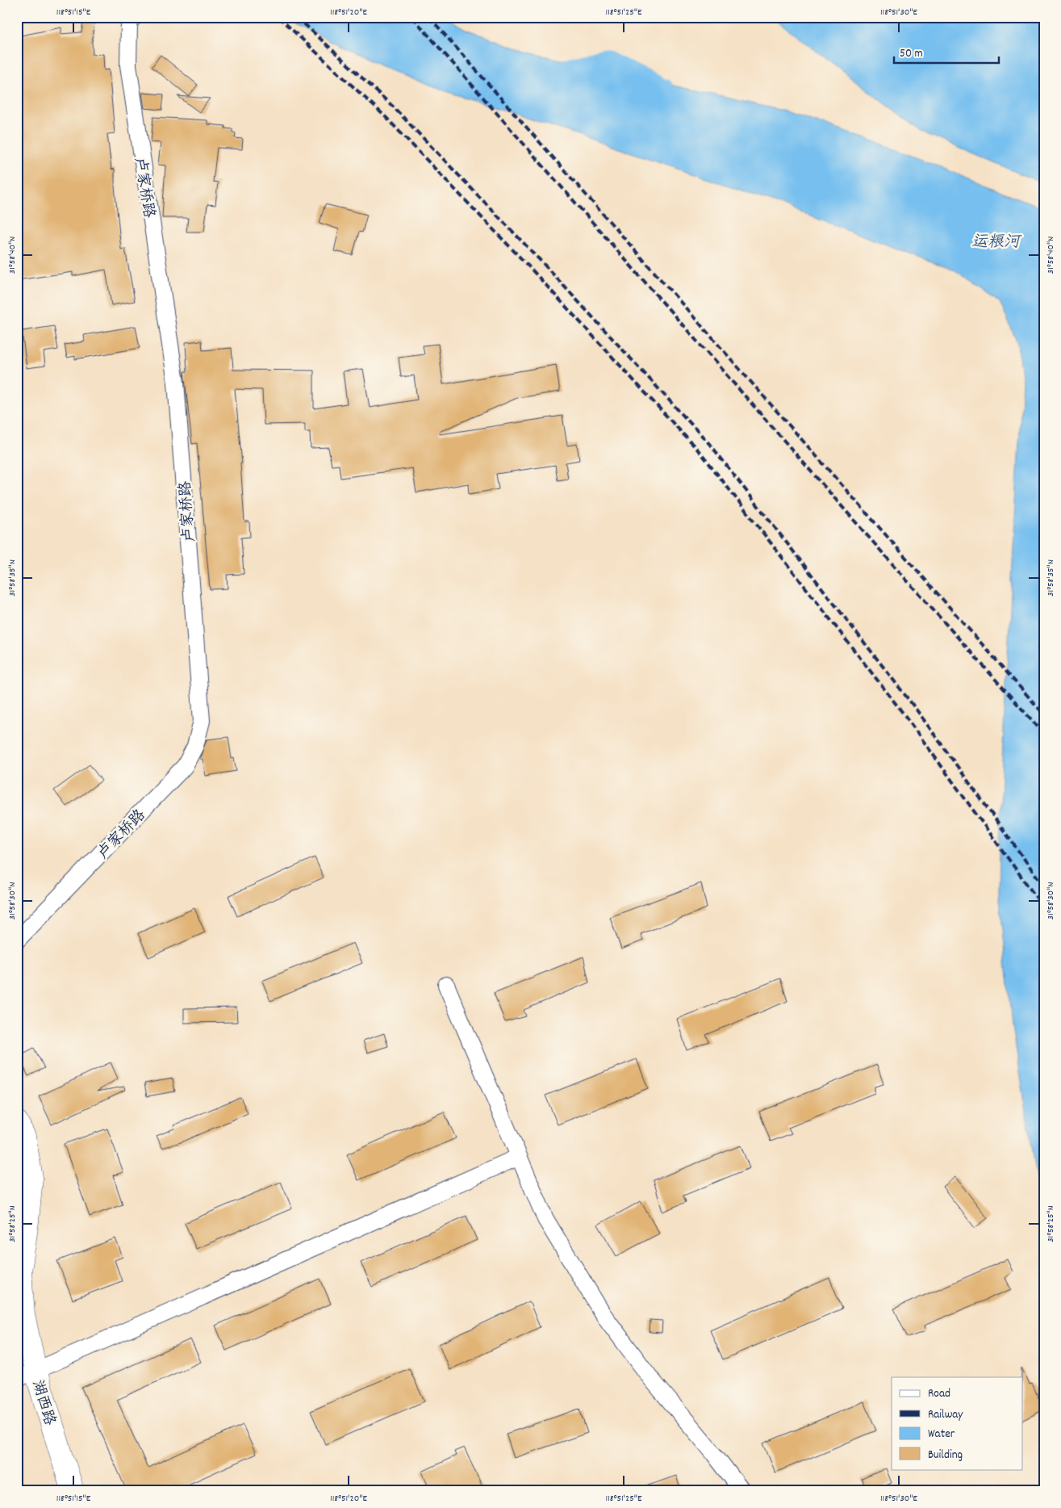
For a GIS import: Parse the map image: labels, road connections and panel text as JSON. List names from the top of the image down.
{
  "streets": {
    "street": ["卢家桥路", "湖西路"]
  },
  "water": ["运粮河"],
  "legend": [
    "Road",
    "Railway",
    "Water",
    "Building"
  ],
  "scale_bar": "50 m",
  "coordinates": [
    "118°51'15\"E",
    "118°51'20\"E",
    "118°51'25\"E",
    "118°51'30\"E",
    "31°58'40\"N",
    "31°58'35\"N",
    "31°58'30\"N",
    "31°58'25\"N"
  ]
}
